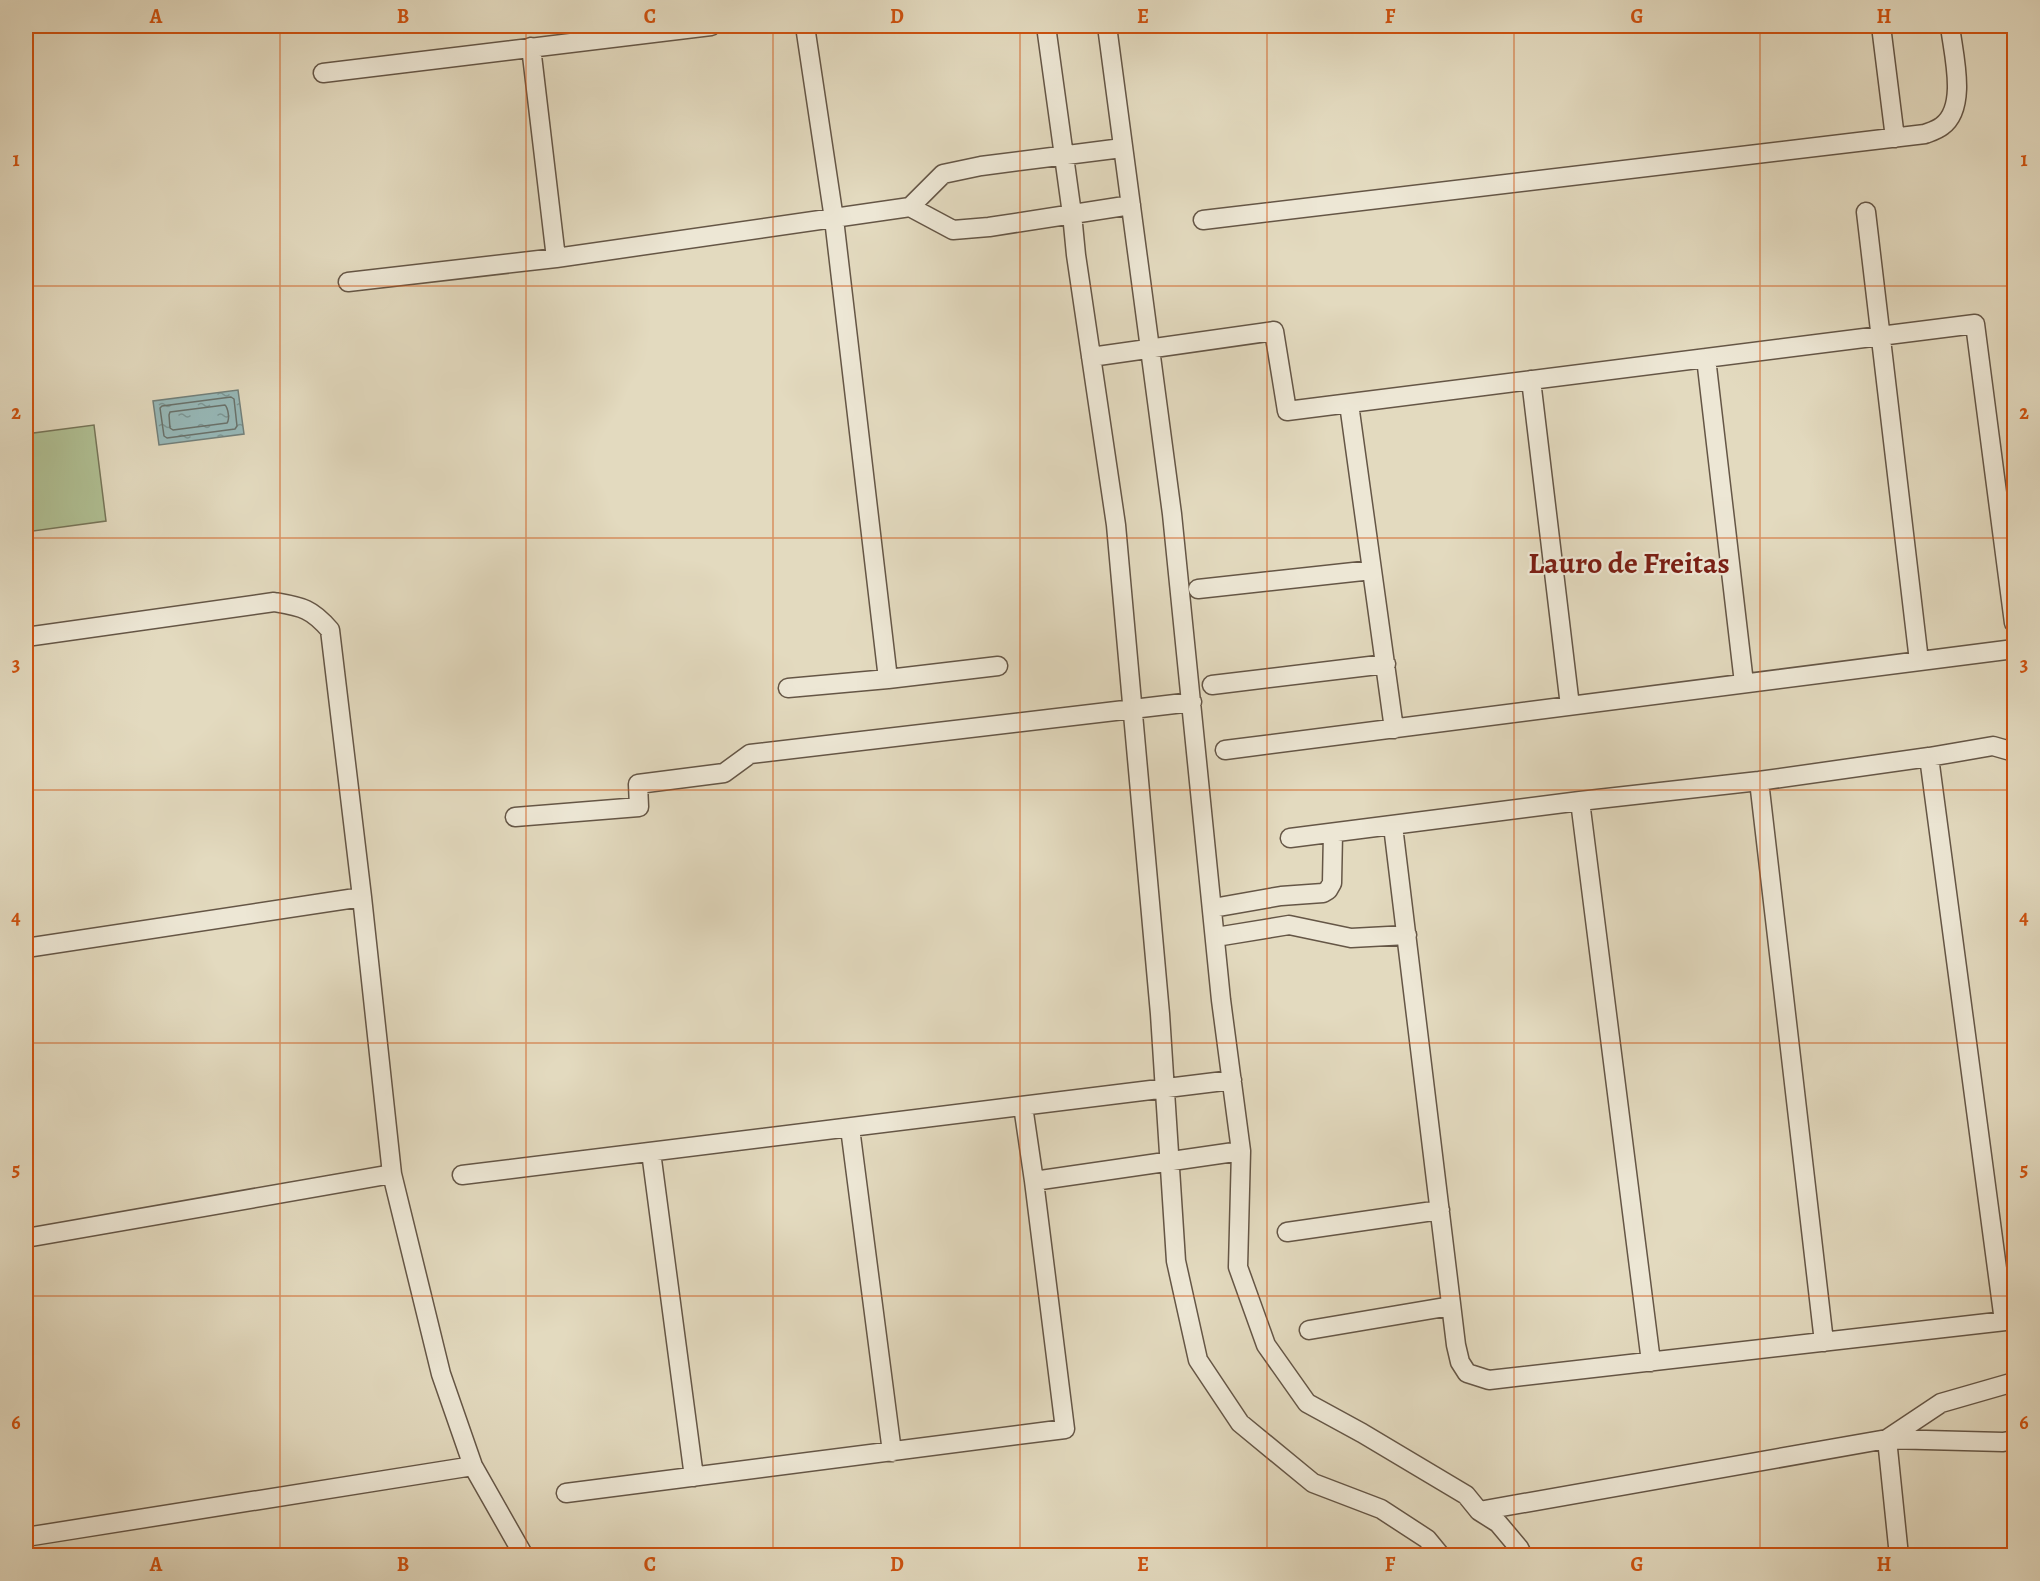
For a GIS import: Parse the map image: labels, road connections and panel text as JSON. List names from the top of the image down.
{
  "districts": ["Lauro de Freitas"],
  "grid": {
    "columns": [
      "A",
      "B",
      "C",
      "D",
      "E",
      "F",
      "G",
      "H"
    ],
    "rows": [
      "1",
      "2",
      "3",
      "4",
      "5",
      "6"
    ]
  }
}
